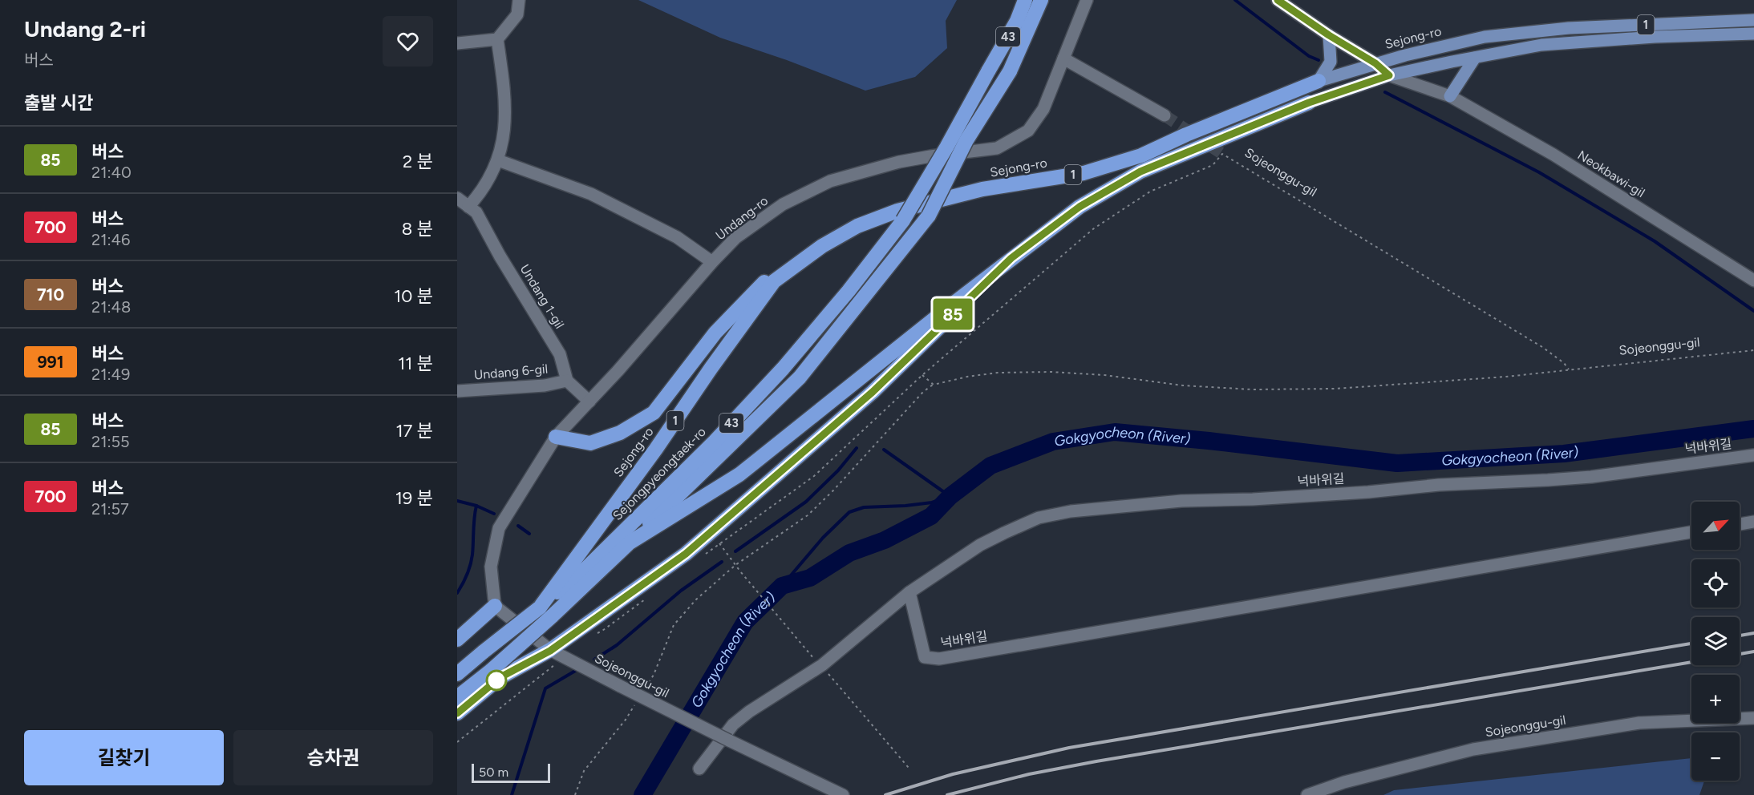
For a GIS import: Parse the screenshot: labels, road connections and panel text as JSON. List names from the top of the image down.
{
  "streets": {
    "highway": [
      "1",
      "43",
      "Sejong-ro",
      "Sejongpyeongtaek-ro"
    ],
    "street": [
      "Sojeonggu-gil",
      "Neokbawi-gil",
      "Undang-ro",
      "Undang 1-gil",
      "Undang 6-gil",
      "넉바위길"
    ]
  },
  "crossings": [
    ["1", "43"],
    ["1", "Sejong-ro"],
    ["1", "Neokbawi-gil"],
    ["1", "Sejongpyeongtaek-ro"],
    ["Sejong-ro", "Sejongpyeongtaek-ro"],
    ["Sojeonggu-gil", "Undang-ro"],
    ["Undang 1-gil", "Undang 6-gil"]
  ],
  "water": ["Gokgyocheon (River)"],
  "lines": ["bus line 85"],
  "scale_bar": "50 m",
  "north": "top right",
  "page": {
    "heading": [
      ["Undang 2-ri", "버스"],
      "출발 시간"
    ],
    "on_map": "85",
    "list": [
      {
        "mark": "85",
        "name": "버스",
        "note": "21:40",
        "value": "2 분"
      },
      {
        "mark": "700",
        "name": "버스",
        "note": "21:46",
        "value": "8 분"
      },
      {
        "mark": "710",
        "name": "버스",
        "note": "21:48",
        "value": "10 분"
      },
      {
        "mark": "991",
        "name": "버스",
        "note": "21:49",
        "value": "11 분"
      },
      {
        "mark": "85",
        "name": "버스",
        "note": "21:55",
        "value": "17 분"
      },
      {
        "mark": "700",
        "name": "버스",
        "note": "21:57",
        "value": "19 분"
      }
    ],
    "map_buttons": ["+", "−"],
    "buttons": ["길찾기", "승차권"],
    "scale": "50 m"
  }
}
